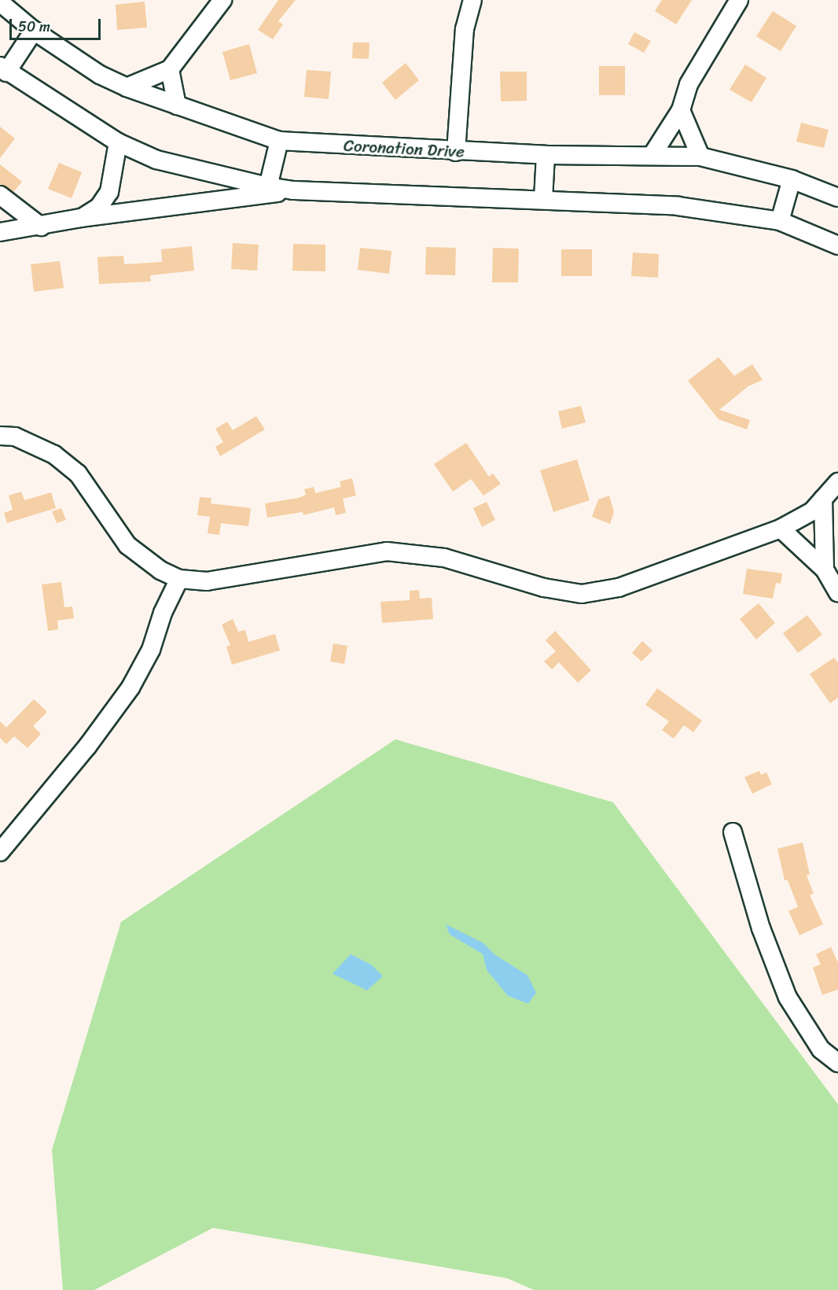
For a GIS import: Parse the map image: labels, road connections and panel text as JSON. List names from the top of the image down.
{
  "streets": {
    "street": ["Coronation Drive"]
  },
  "scale_bar": "50 m"
}
